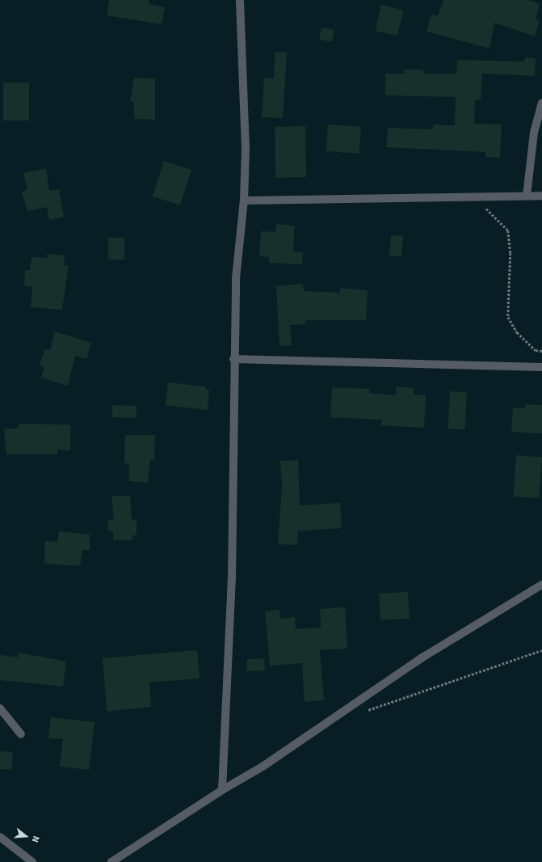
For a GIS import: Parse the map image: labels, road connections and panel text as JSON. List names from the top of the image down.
{
  "north": "right"
}
